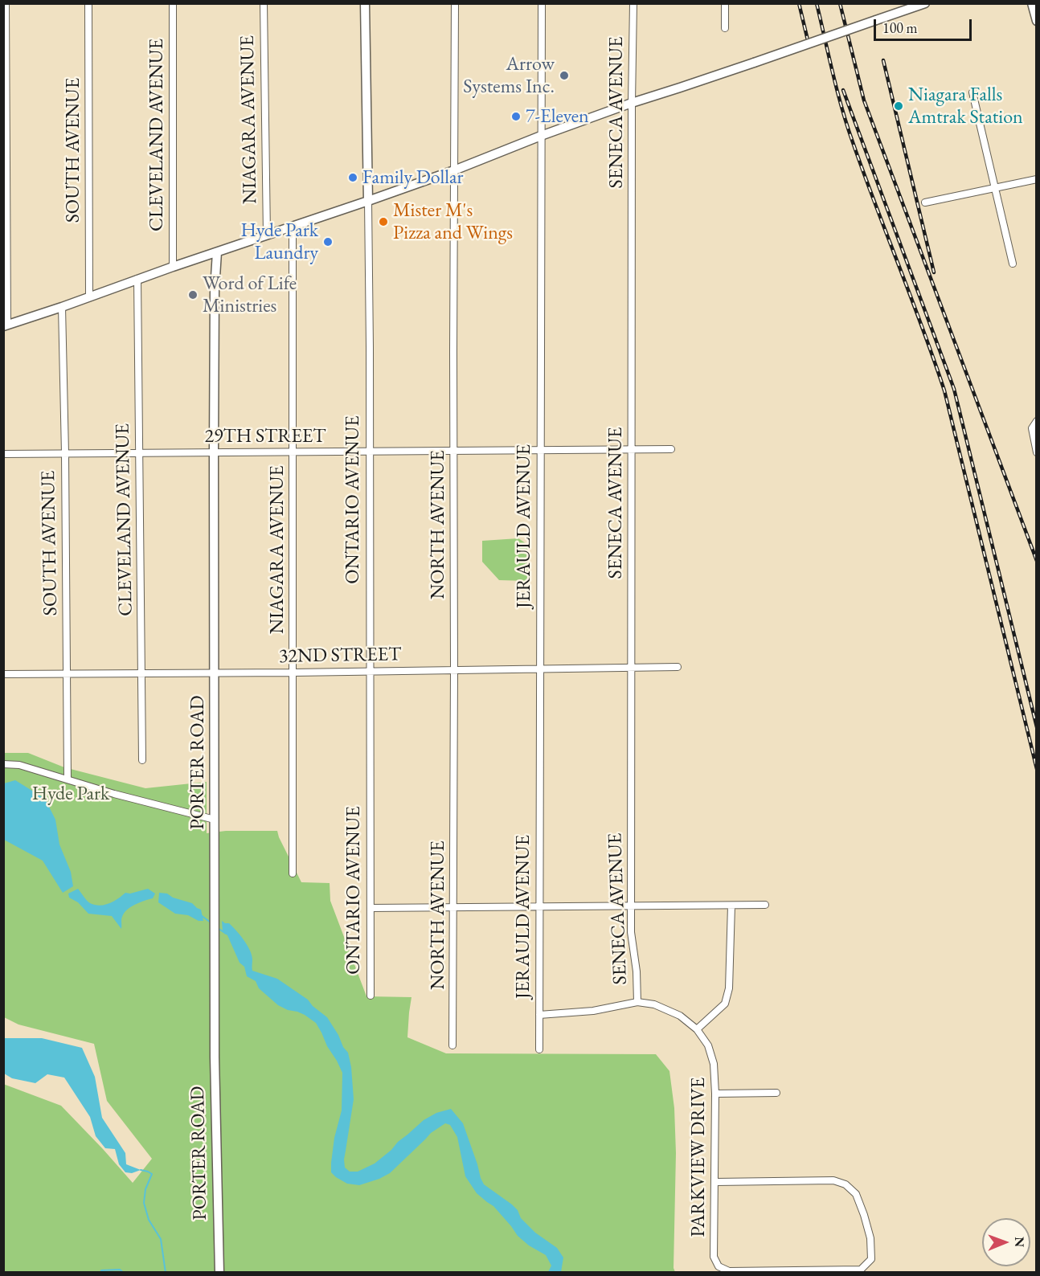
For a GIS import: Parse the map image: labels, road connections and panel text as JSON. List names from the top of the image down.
{
  "streets": {
    "main road": ["ONTARIO AVENUE", "PORTER ROAD"],
    "street": [
      "SENECA AVENUE",
      "NIAGARA AVENUE",
      "CLEVELAND AVENUE",
      "SOUTH AVENUE",
      "29TH STREET",
      "NORTH AVENUE",
      "JERAULD AVENUE",
      "32ND STREET",
      "PARKVIEW DRIVE"
    ]
  },
  "crossings": [
    ["SENECA AVENUE", "29TH STREET"],
    ["SENECA AVENUE", "32ND STREET"],
    ["SENECA AVENUE", "PARKVIEW DRIVE"],
    ["NIAGARA AVENUE", "29TH STREET"],
    ["NIAGARA AVENUE", "32ND STREET"],
    ["CLEVELAND AVENUE", "29TH STREET"],
    ["CLEVELAND AVENUE", "32ND STREET"],
    ["SOUTH AVENUE", "29TH STREET"],
    ["SOUTH AVENUE", "32ND STREET"],
    ["29TH STREET", "ONTARIO AVENUE"],
    ["29TH STREET", "NORTH AVENUE"],
    ["29TH STREET", "JERAULD AVENUE"],
    ["29TH STREET", "PORTER ROAD"],
    ["ONTARIO AVENUE", "32ND STREET"],
    ["NORTH AVENUE", "32ND STREET"],
    ["JERAULD AVENUE", "32ND STREET"],
    ["JERAULD AVENUE", "PARKVIEW DRIVE"],
    ["32ND STREET", "PORTER ROAD"]
  ],
  "parks": ["Hyde Park"],
  "places": [
    "Arrow Systems Inc.",
    "Niagara Falls Amtrak Station",
    "7-Eleven",
    "Family Dollar",
    "Mister M's Pizza and Wings",
    "Hyde Park Laundry",
    "Word of Life Ministries"
  ],
  "scale_bar": "100 m",
  "north": "right"
}
